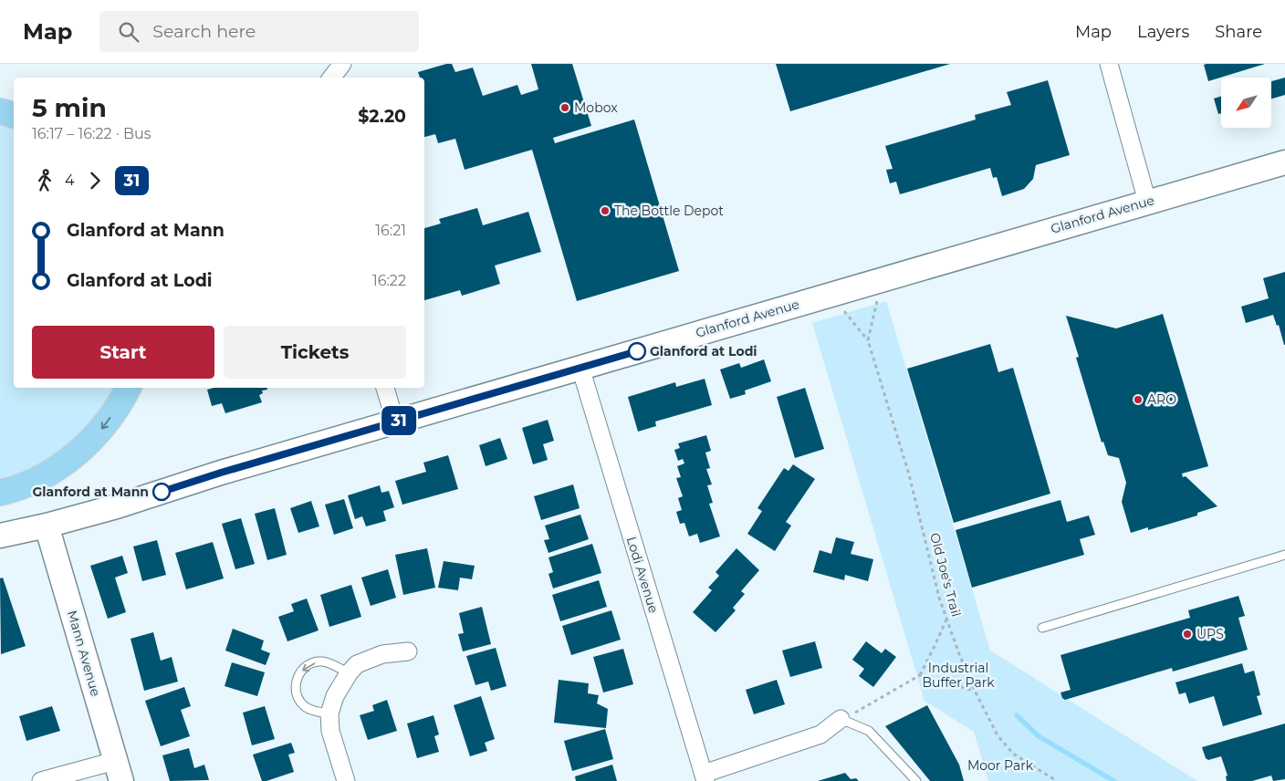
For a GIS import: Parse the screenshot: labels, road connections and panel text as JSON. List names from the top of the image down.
{
  "streets": {
    "main road": ["Glanford Avenue", "Mann Avenue"],
    "street": ["Lodi Avenue"],
    "path": ["Old Joe's Trail"]
  },
  "crossings": [
    ["Glanford Avenue", "Lodi Avenue"],
    ["Glanford Avenue", "Old Joe's Trail"],
    ["Glanford Avenue", "Mann Avenue"]
  ],
  "parks": ["Industrial Buffer Park", "Moor Park"],
  "places": [
    "Mobox",
    "The Bottle Depot",
    "Glanford at Lodi",
    "ARO",
    "Glanford at Mann",
    "UPS"
  ],
  "lines": ["bus line 31"],
  "north": "bottom left",
  "page": {
    "header": "Map",
    "search": "Search here",
    "nav": ["Map", "Layers", "Share"],
    "on_map": "31",
    "heading": ["5 min", "16:17 – 16:22 · Bus", "$2.20"],
    "legs": ["4", "31"],
    "list": [
      {
        "name": "Glanford at Mann",
        "value": "16:21"
      },
      {
        "name": "Glanford at Lodi",
        "value": "16:22"
      }
    ],
    "buttons": ["Start", "Tickets"]
  }
}
